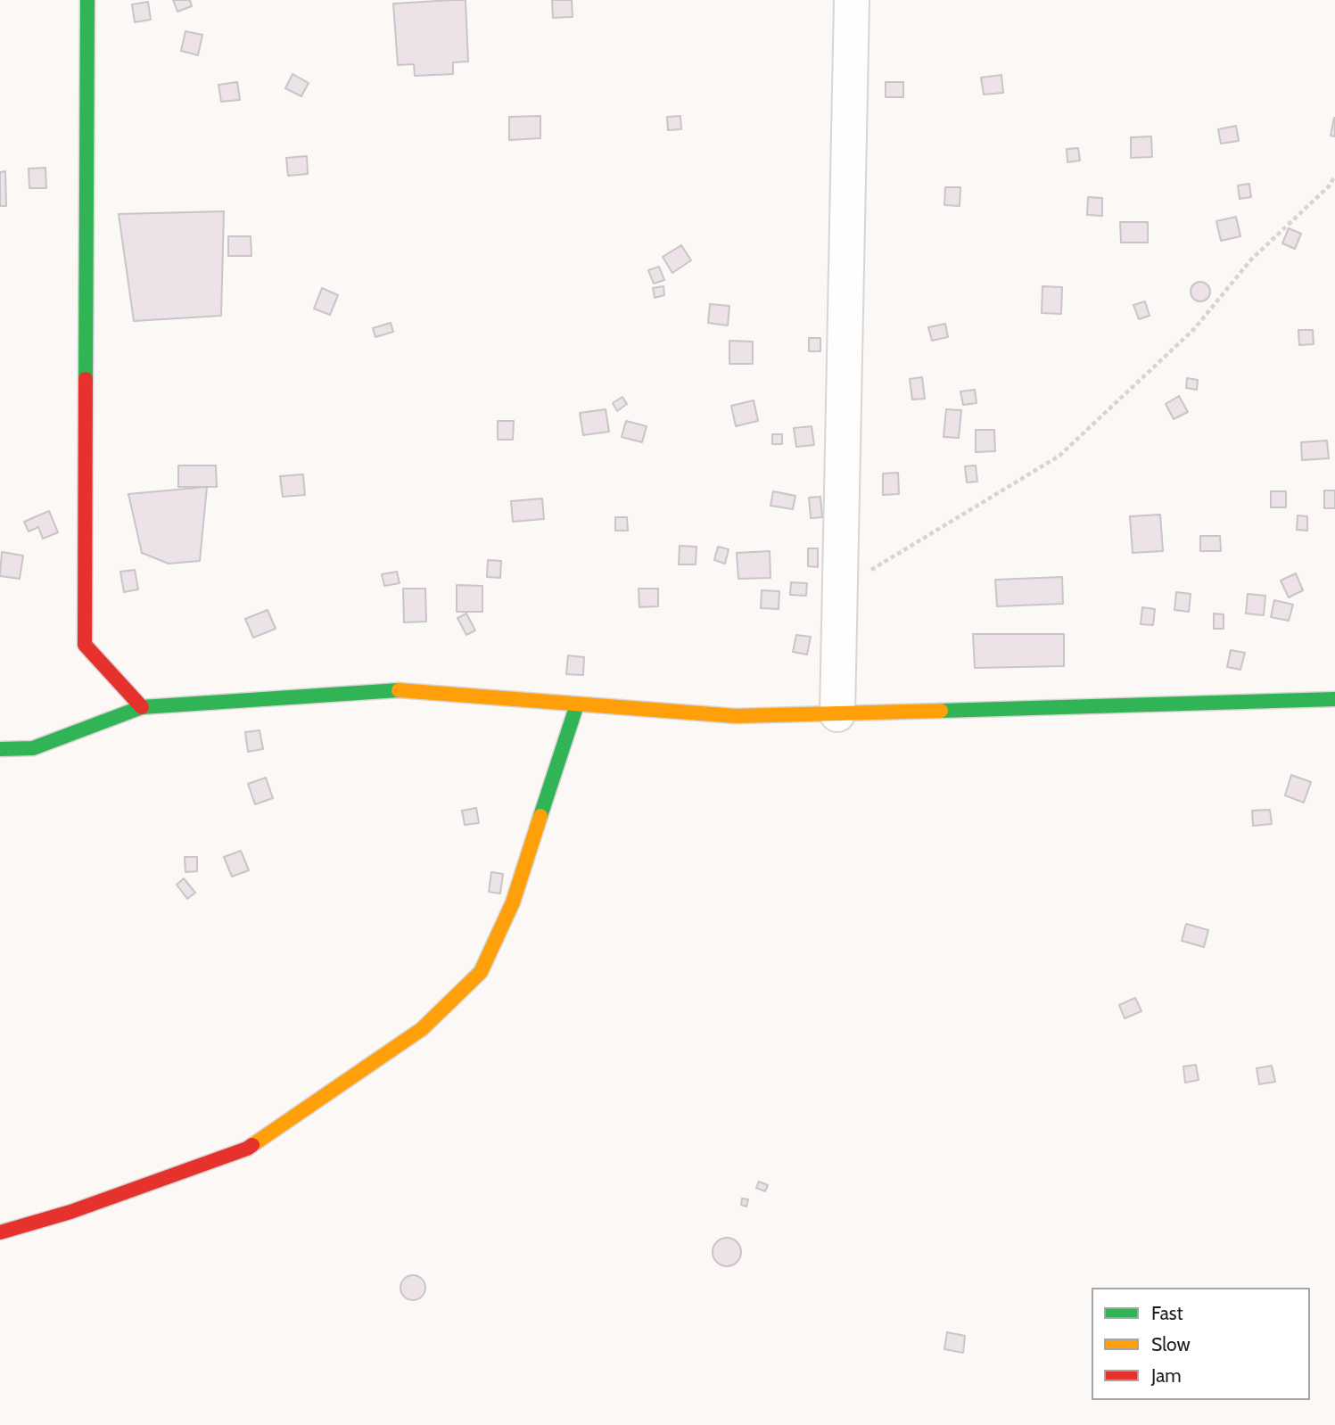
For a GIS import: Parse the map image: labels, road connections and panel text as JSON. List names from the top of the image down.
{
  "legend": ["Fast", "Slow", "Jam"]
}
